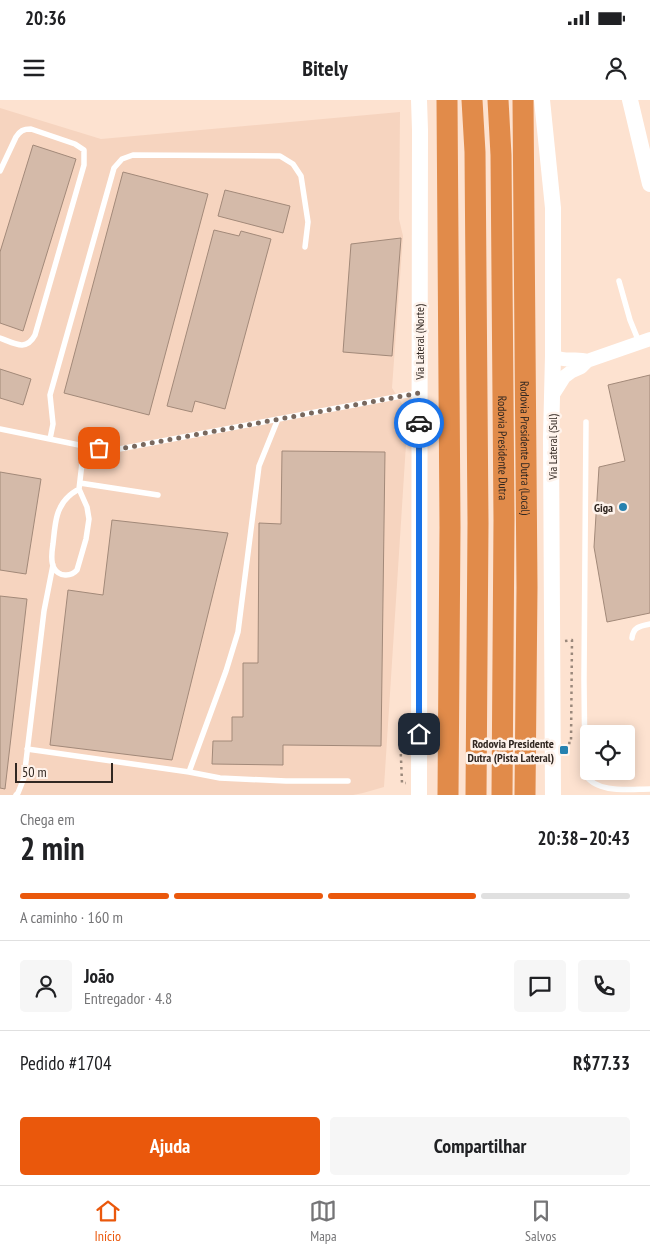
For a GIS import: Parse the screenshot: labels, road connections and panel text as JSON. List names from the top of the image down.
{
  "streets": {
    "highway": ["Rodovia Presidente Dutra", "Rodovia Presidente Dutra (Local)"],
    "main road": ["Via Lateral (Norte)", "Via Lateral (Sul)"]
  },
  "places": {
    "other": ["Giga"],
    "transit": ["Rodovia Presidente Dutra (Pista Lateral)"]
  },
  "scale_bar": "50 m",
  "page": {
    "status": "20:36",
    "header": "Bitely",
    "scale": "50 m",
    "heading": ["2 min", "Chega em", "20:38–20:43"],
    "panel": [
      "João",
      "Entregador · 4.8",
      "Pedido #1704",
      "R$77.33"
    ],
    "bar": "A caminho · 160 m",
    "buttons": ["Ajuda", "Compartilhar"],
    "tabs": ["Início", "Mapa", "Salvos"]
  }
}
